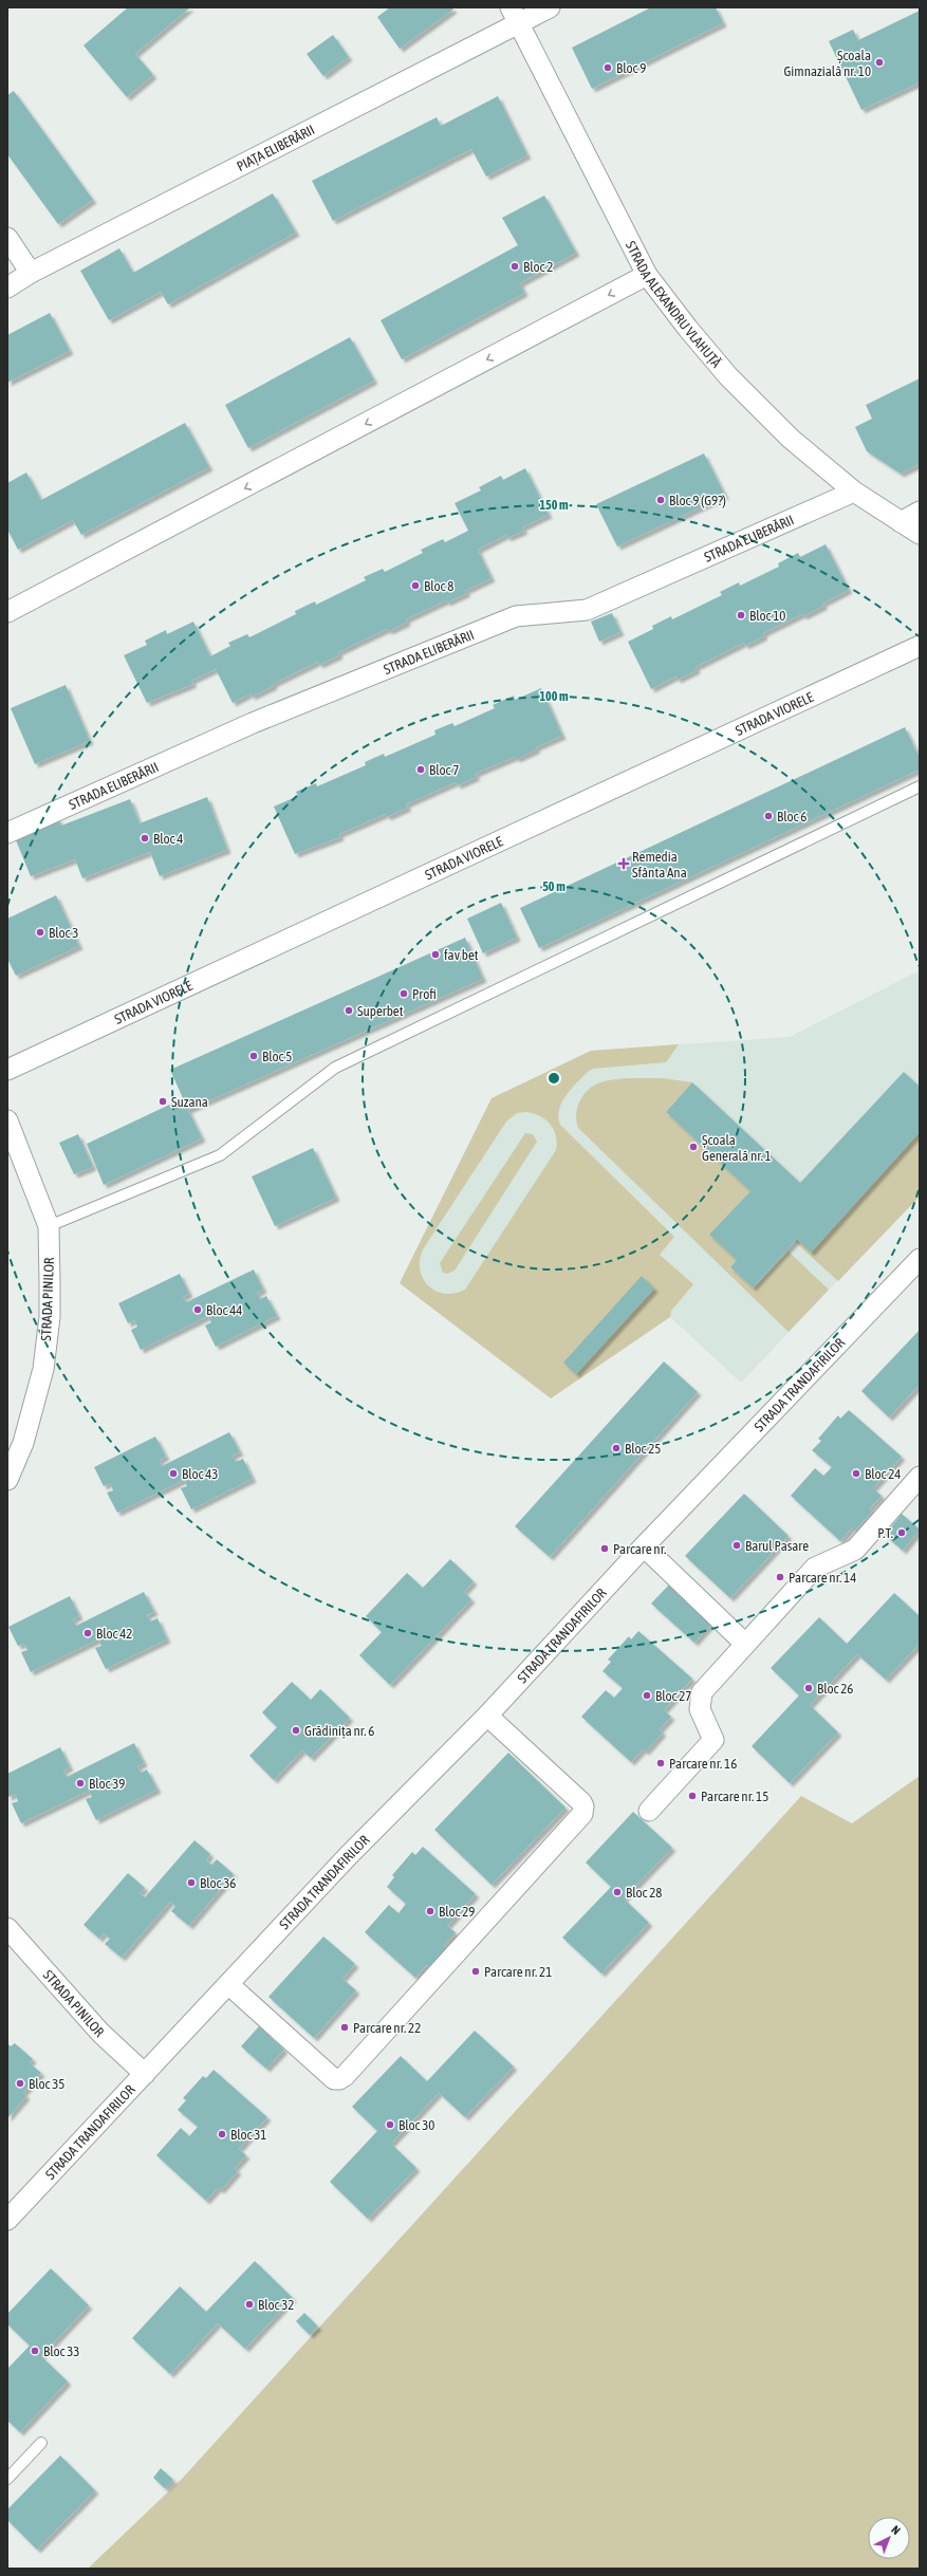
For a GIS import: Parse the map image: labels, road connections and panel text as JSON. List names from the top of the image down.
{
  "streets": {
    "street": [
      "PIAȚA ELIBERĂRII",
      "STRADA ALEXANDRU VLAHUȚĂ",
      "STRADA ELIBERĂRII",
      "STRADA VIORELE",
      "STRADA PINILOR",
      "STRADA TRANDAFIRILOR"
    ]
  },
  "crossings": [
    ["PIAȚA ELIBERĂRII", "STRADA ALEXANDRU VLAHUȚĂ"],
    ["STRADA ALEXANDRU VLAHUȚĂ", "STRADA ELIBERĂRII"],
    ["STRADA PINILOR", "STRADA TRANDAFIRILOR"]
  ],
  "places": {
    "other": [
      "Școala Gimnazială nr. 10",
      "Bloc 9",
      "Bloc 2",
      "Bloc 9 (G9?)",
      "Bloc 8",
      "Bloc 10",
      "Bloc 7",
      "Bloc 6",
      "Bloc 4",
      "Bloc 3",
      "fav bet",
      "Profi",
      "Superbet",
      "Bloc 5",
      "Suzana",
      "Școala Generală nr. 1",
      "Bloc 44",
      "Bloc 25",
      "Bloc 43",
      "Bloc 24",
      "P.T.",
      "Barul Pasare",
      "Parcare nr.",
      "Parcare nr. 14",
      "Bloc 42",
      "Bloc 26",
      "Bloc 27",
      "Grădinița nr. 6",
      "Parcare nr. 16",
      "Bloc 39",
      "Parcare nr. 15",
      "Bloc 36",
      "Bloc 28",
      "Bloc 29",
      "Parcare nr. 21",
      "Parcare nr. 22",
      "Bloc 35",
      "Bloc 30",
      "Bloc 31",
      "Bloc 32",
      "Bloc 33"
    ],
    "health": ["Remedia Sfânta Ana"]
  },
  "north": "top right",
  "rings": ["150 m", "100 m", "50 m"]
}
